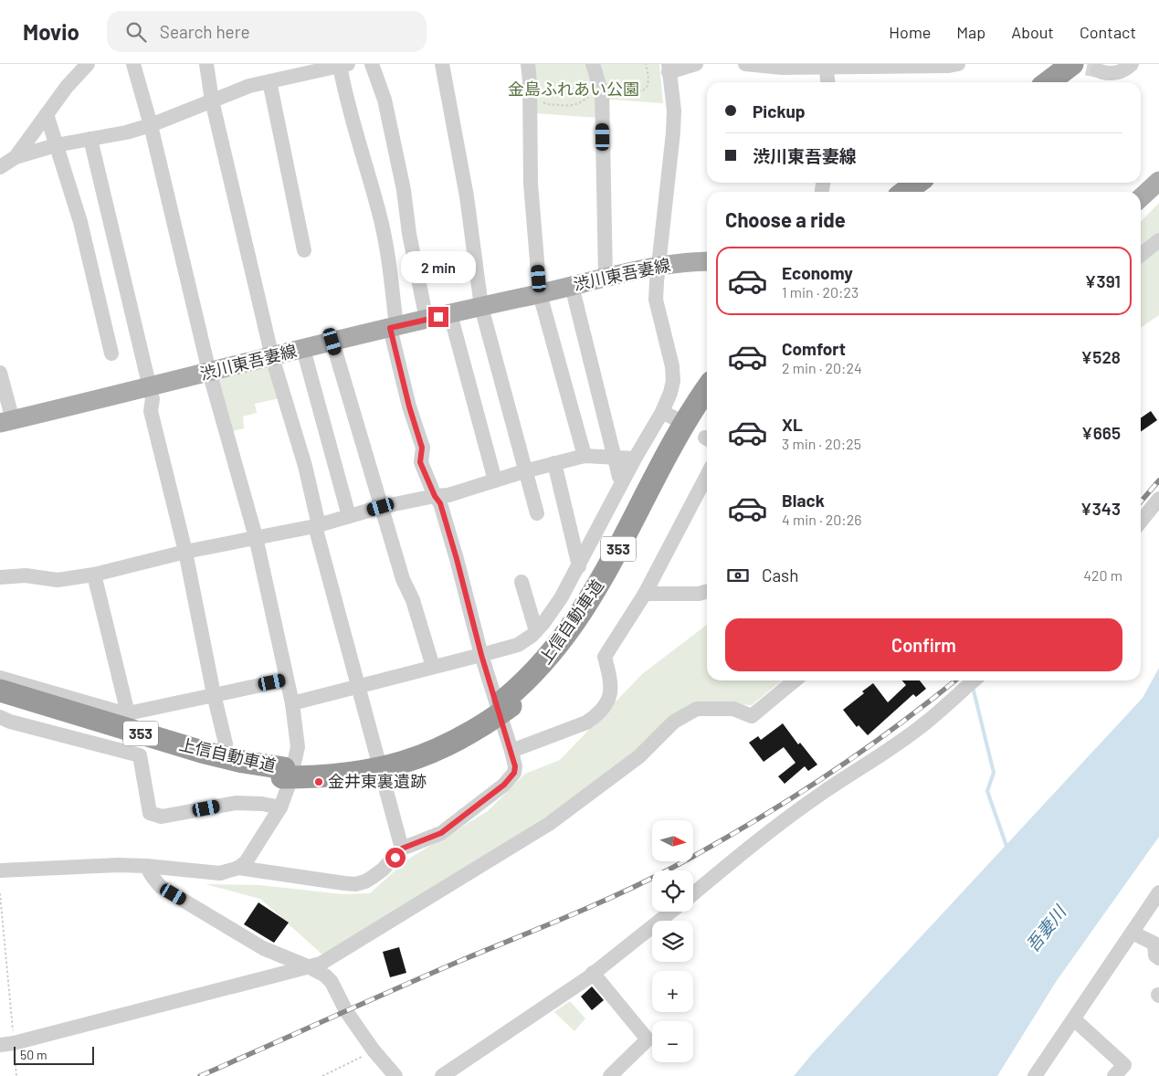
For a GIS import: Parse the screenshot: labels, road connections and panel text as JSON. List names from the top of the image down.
{
  "streets": {
    "highway": ["353", "上信自動車道"],
    "main road": ["渋川東吾妻線"]
  },
  "water": ["吾妻川"],
  "parks": ["金島ふれあい公園"],
  "places": ["金井東裏遺跡"],
  "scale_bar": "50 m",
  "north": "right",
  "page": {
    "header": "Movio",
    "search": "Search here",
    "nav": [
      "Home",
      "Map",
      "About",
      "Contact"
    ],
    "banner": ["Pickup", "渋川東吾妻線"],
    "heading": "Choose a ride",
    "list": [
      {
        "name": "Economy",
        "note": "1 min · 20:23",
        "value": "¥391"
      },
      {
        "name": "Comfort",
        "note": "2 min · 20:24",
        "value": "¥528"
      },
      {
        "name": "XL",
        "note": "3 min · 20:25",
        "value": "¥665"
      },
      {
        "name": "Black",
        "note": "4 min · 20:26",
        "value": "¥343"
      }
    ],
    "bubble": "2 min",
    "pay": ["Cash", "420 m"],
    "buttons": "Confirm",
    "map_buttons": ["+", "−"],
    "scale": "50 m"
  }
}
